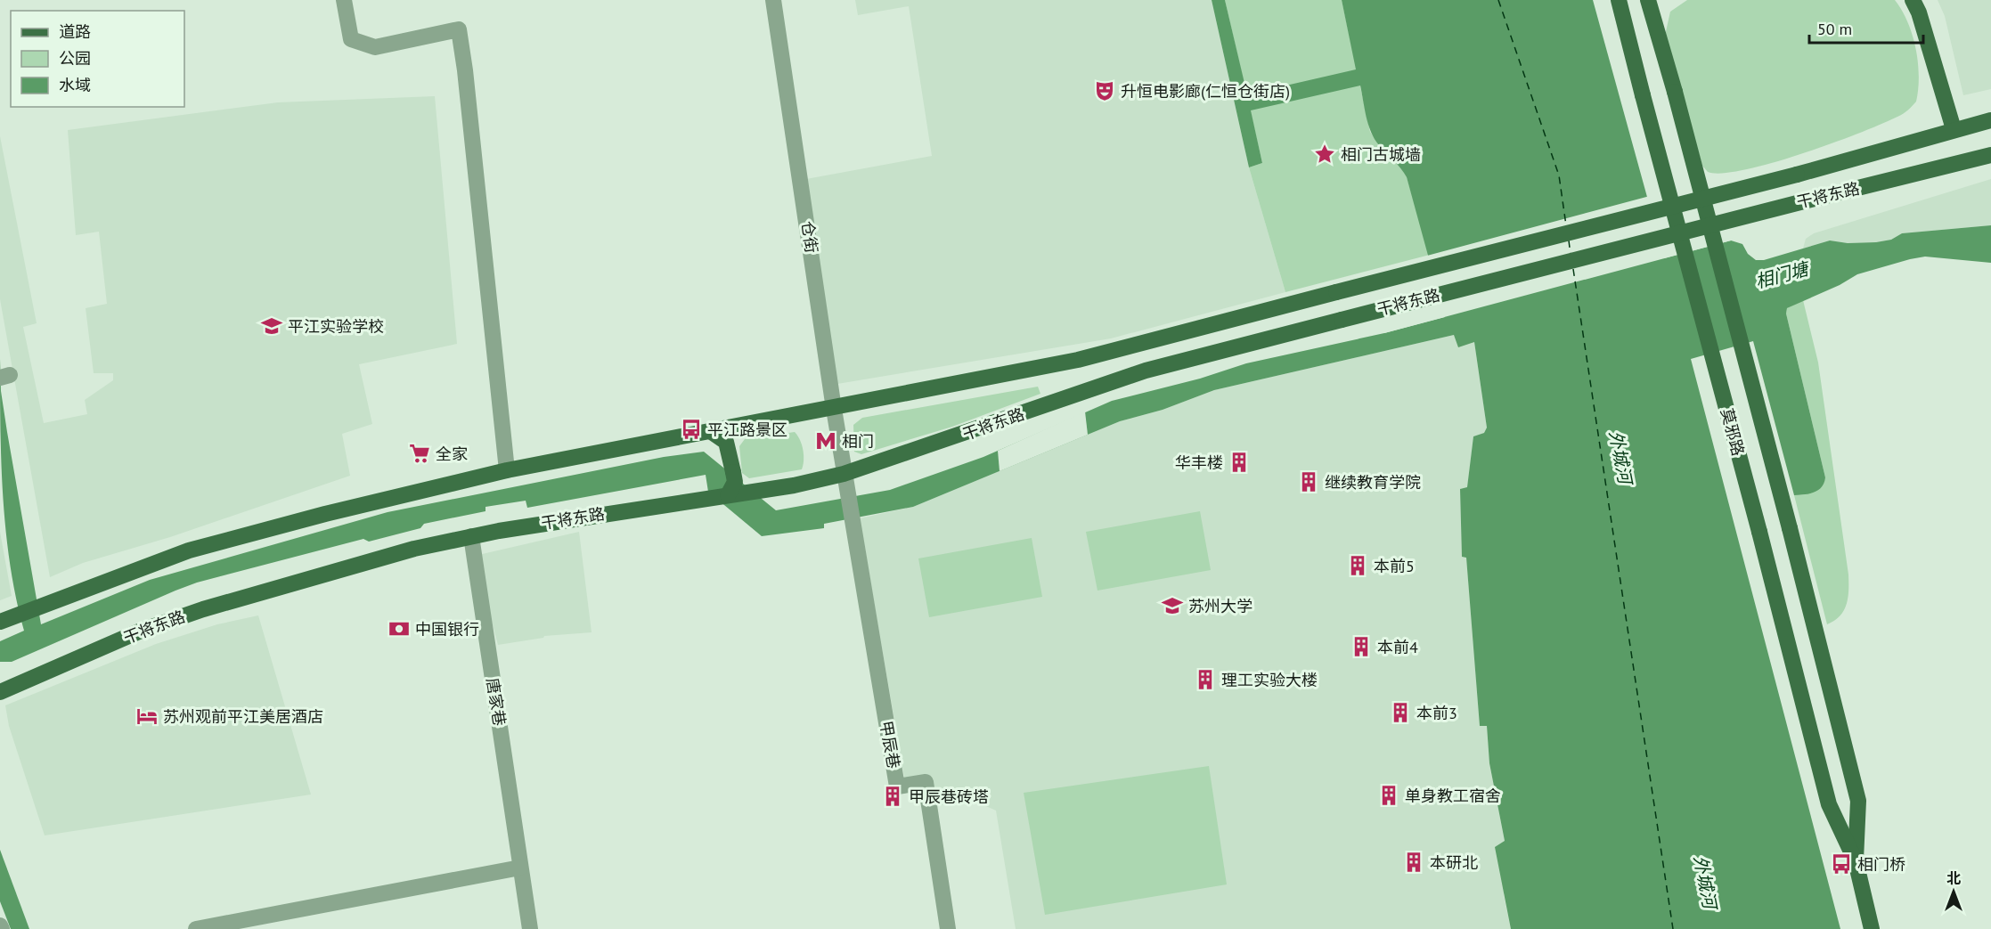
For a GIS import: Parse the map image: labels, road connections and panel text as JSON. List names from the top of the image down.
{
  "streets": {
    "main road": ["干将东路", "莫邪路"],
    "street": ["仓街", "唐家巷", "甲辰巷"]
  },
  "crossings": [
    ["干将东路", "仓街"],
    ["干将东路", "唐家巷"],
    ["仓街", "甲辰巷"]
  ],
  "water": ["相门塘", "外城河"],
  "places": {
    "theatre": ["升恒电影廊(仁恒仓街店)"],
    "place": ["相门古城墙"],
    "school or university": ["平江实验学校", "苏州大学"],
    "bus stop": ["平江路景区", "相门桥"],
    "metro station": ["相门"],
    "supermarket": ["全家"],
    "building": [
      "华丰楼",
      "继续教育学院",
      "本前5",
      "本前4",
      "理工实验大楼",
      "本前3",
      "单身教工宿舍",
      "甲辰巷砖塔",
      "本研北"
    ],
    "bank": ["中国银行"],
    "hotel": ["苏州观前平江美居酒店"]
  },
  "legend": ["道路", "公园", "水域"],
  "scale_bar": "50 m",
  "north": "top"
}
